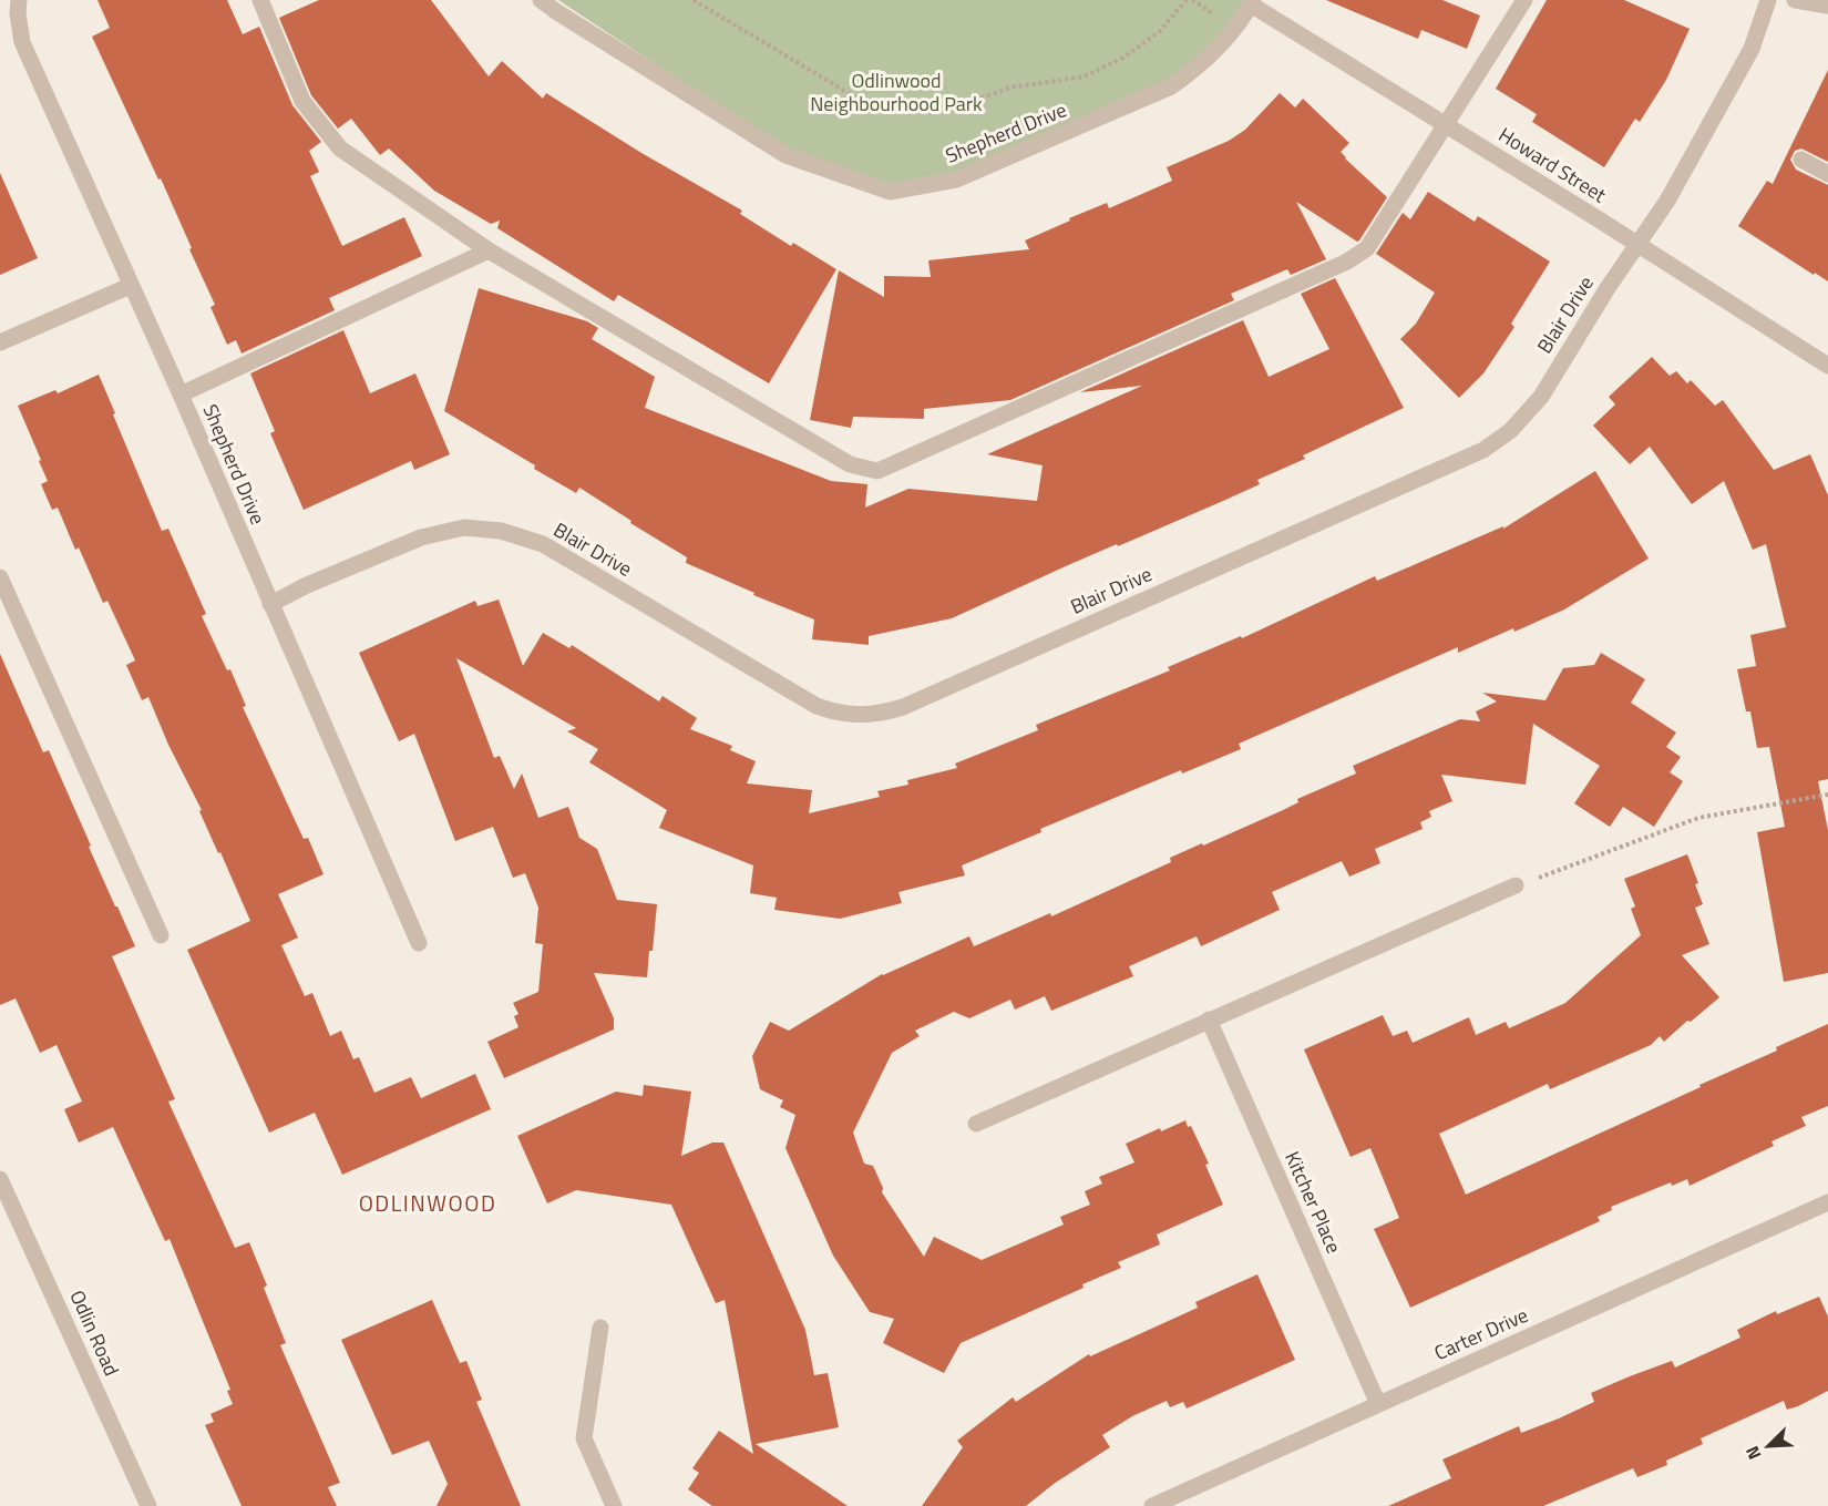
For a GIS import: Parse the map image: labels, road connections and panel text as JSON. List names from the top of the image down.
{
  "streets": {
    "street": [
      "Shepherd Drive",
      "Howard Street",
      "Blair Drive",
      "Kitcher Place",
      "Odlin Road",
      "Carter Drive"
    ]
  },
  "crossings": [
    ["Shepherd Drive", "Howard Street"],
    ["Shepherd Drive", "Blair Drive"],
    ["Howard Street", "Blair Drive"],
    ["Kitcher Place", "Carter Drive"]
  ],
  "districts": ["ODLINWOOD"],
  "parks": ["Odlinwood Neighbourhood Park"],
  "north": "bottom left"
}
